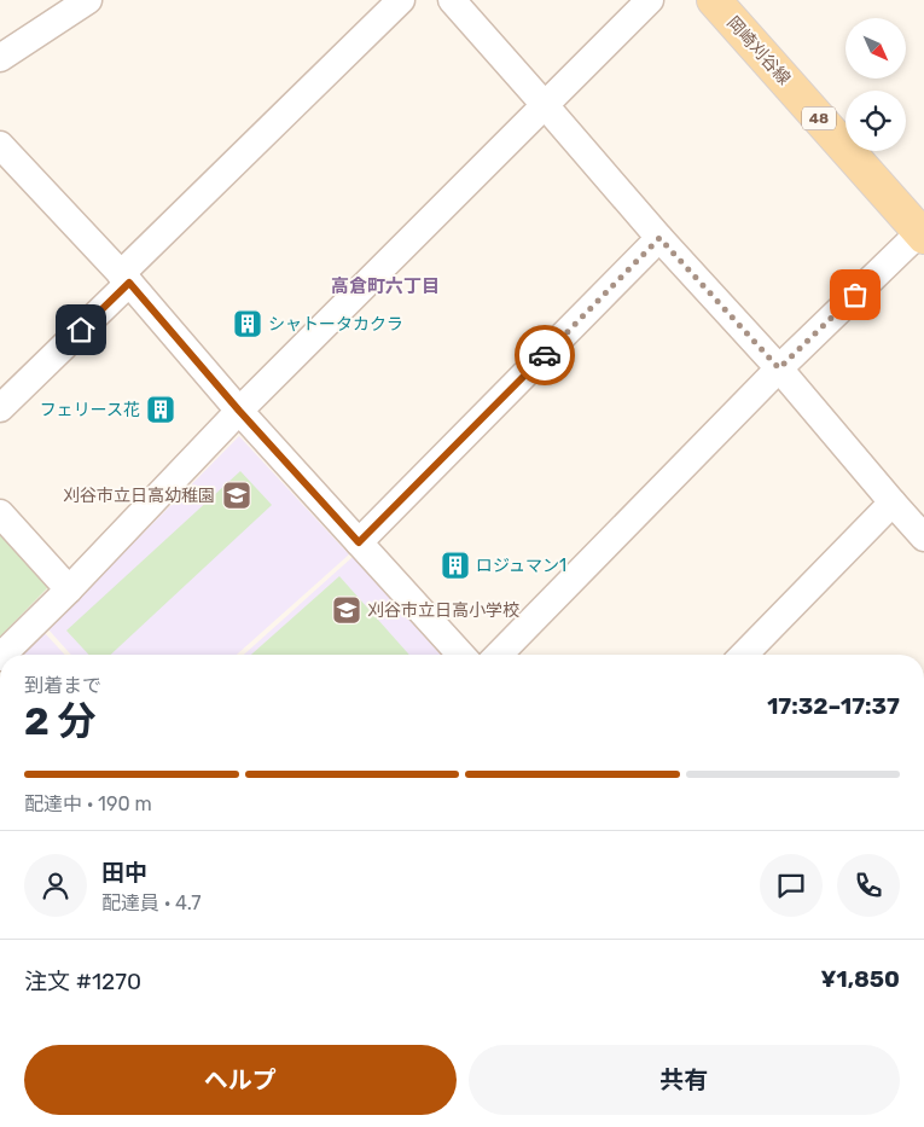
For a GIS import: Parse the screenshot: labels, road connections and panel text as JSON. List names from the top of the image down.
{
  "streets": {
    "main road": ["岡崎刈谷線", "48"]
  },
  "districts": ["高倉町六丁目"],
  "places": {
    "building": ["シャトータカクラ", "フェリース花", "ロジュマン1"],
    "school or university": ["刈谷市立日高幼稚園", "刈谷市立日高小学校"]
  },
  "north": "bottom right",
  "page": {
    "heading": ["2 分", "到着まで", "17:32–17:37"],
    "panel": [
      "田中",
      "配達員 · 4.7",
      "注文 #1270",
      "¥1,850"
    ],
    "bar": "配達中 · 190 m",
    "buttons": ["ヘルプ", "共有"]
  }
}
